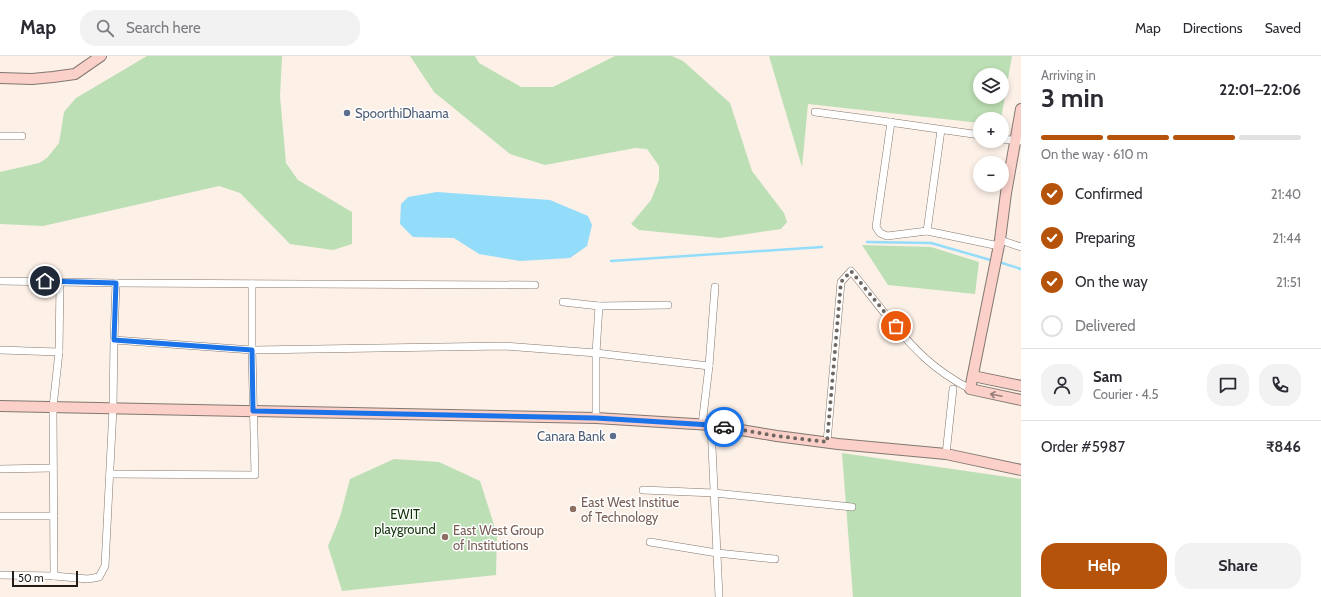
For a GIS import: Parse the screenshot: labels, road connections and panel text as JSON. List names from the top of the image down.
{
  "parks": ["EWIT playground"],
  "places": [
    "SpoorthiDhaama",
    "Canara Bank",
    "East West Institue of Technology",
    "East West Group of Institutions"
  ],
  "scale_bar": "50 m",
  "page": {
    "header": "Map",
    "search": "Search here",
    "nav": ["Map", "Directions", "Saved"],
    "heading": ["3 min", "Arriving in", "22:01–22:06"],
    "panel": [
      "Sam",
      "Courier · 4.5",
      "Order #5987",
      "₹846"
    ],
    "map_buttons": ["+", "−"],
    "bar": "On the way · 610 m",
    "list": [
      ["Confirmed", "21:40"],
      ["Preparing", "21:44"],
      ["On the way", "21:51"],
      "Delivered"
    ],
    "buttons": ["Help", "Share"],
    "scale": "50 m"
  }
}
